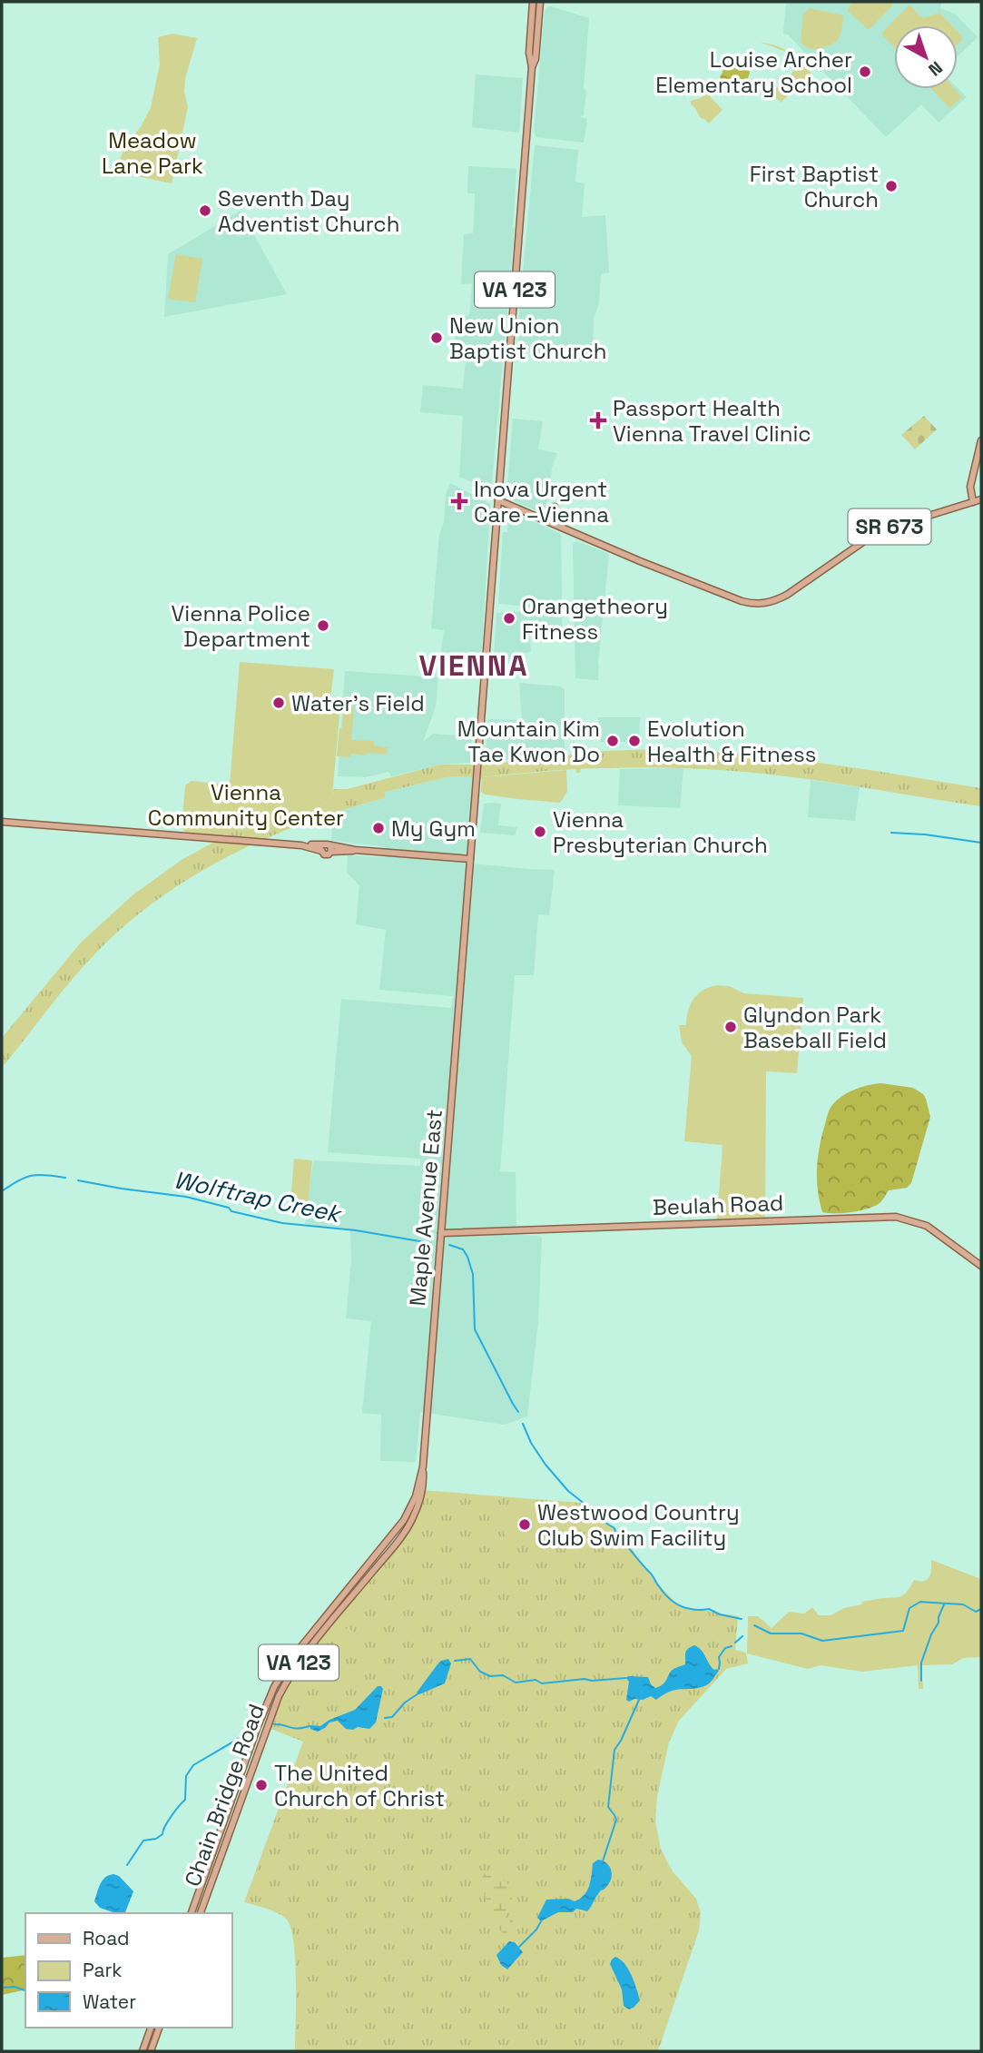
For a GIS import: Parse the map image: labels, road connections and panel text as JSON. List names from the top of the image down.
{
  "streets": {
    "main road": [
      "VA 123",
      "SR 673",
      "Beulah Road",
      "Maple Avenue East",
      "Chain Bridge Road"
    ]
  },
  "crossings": [
    ["VA 123", "SR 673"],
    ["VA 123", "Maple Avenue East"],
    ["SR 673", "Maple Avenue East"],
    ["Beulah Road", "Maple Avenue East"],
    ["Maple Avenue East", "Chain Bridge Road"]
  ],
  "districts": ["VIENNA"],
  "water": ["Wolftrap Creek"],
  "parks": ["Meadow Lane Park", "Vienna Community Center"],
  "places": {
    "other": [
      "Louise Archer Elementary School",
      "First Baptist Church",
      "Seventh Day Adventist Church",
      "New Union Baptist Church",
      "Orangetheory Fitness",
      "Vienna Police Department",
      "Water's Field",
      "Mountain Kim Tae Kwon Do",
      "Evolution Health & Fitness",
      "My Gym",
      "Vienna Presbyterian Church",
      "Glyndon Park Baseball Field",
      "Westwood Country Club Swim Facility",
      "The United Church of Christ"
    ],
    "health": ["Passport Health Vienna Travel Clinic", "Inova Urgent Care –Vienna"]
  },
  "legend": ["Road", "Park", "Water"],
  "north": "bottom right"
}
